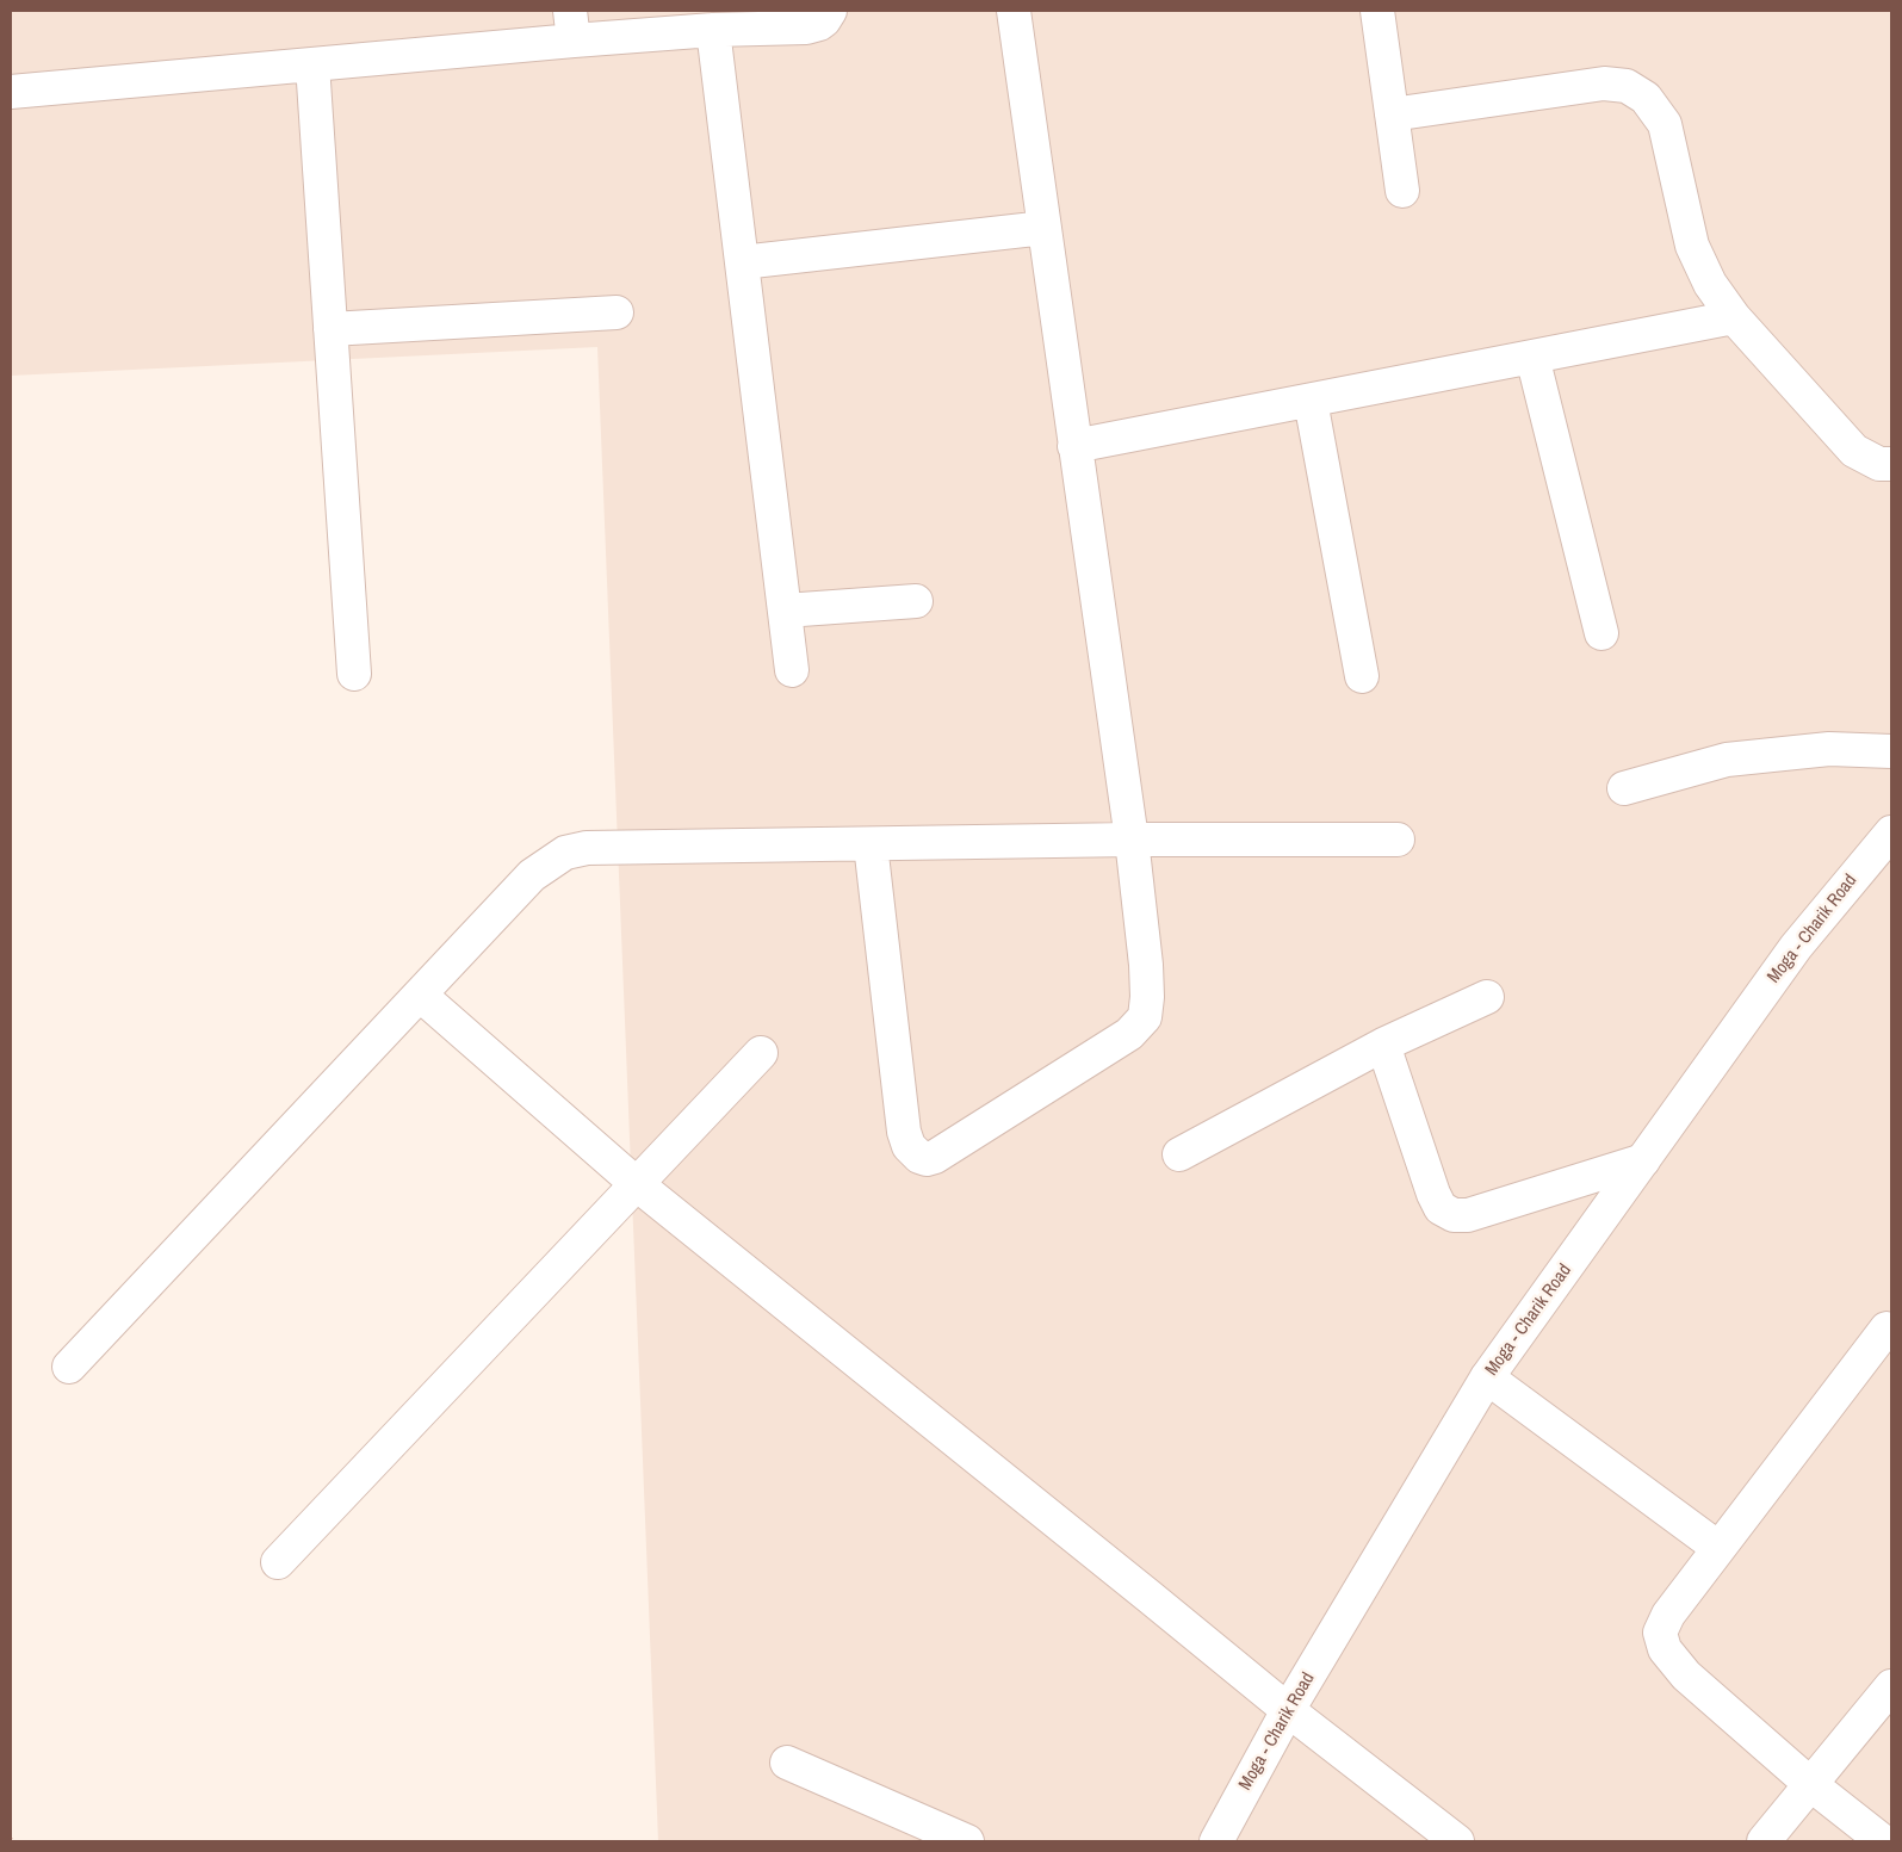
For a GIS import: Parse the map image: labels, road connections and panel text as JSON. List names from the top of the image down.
{
  "streets": {
    "street": ["Moga - Charik Road"]
  }
}
